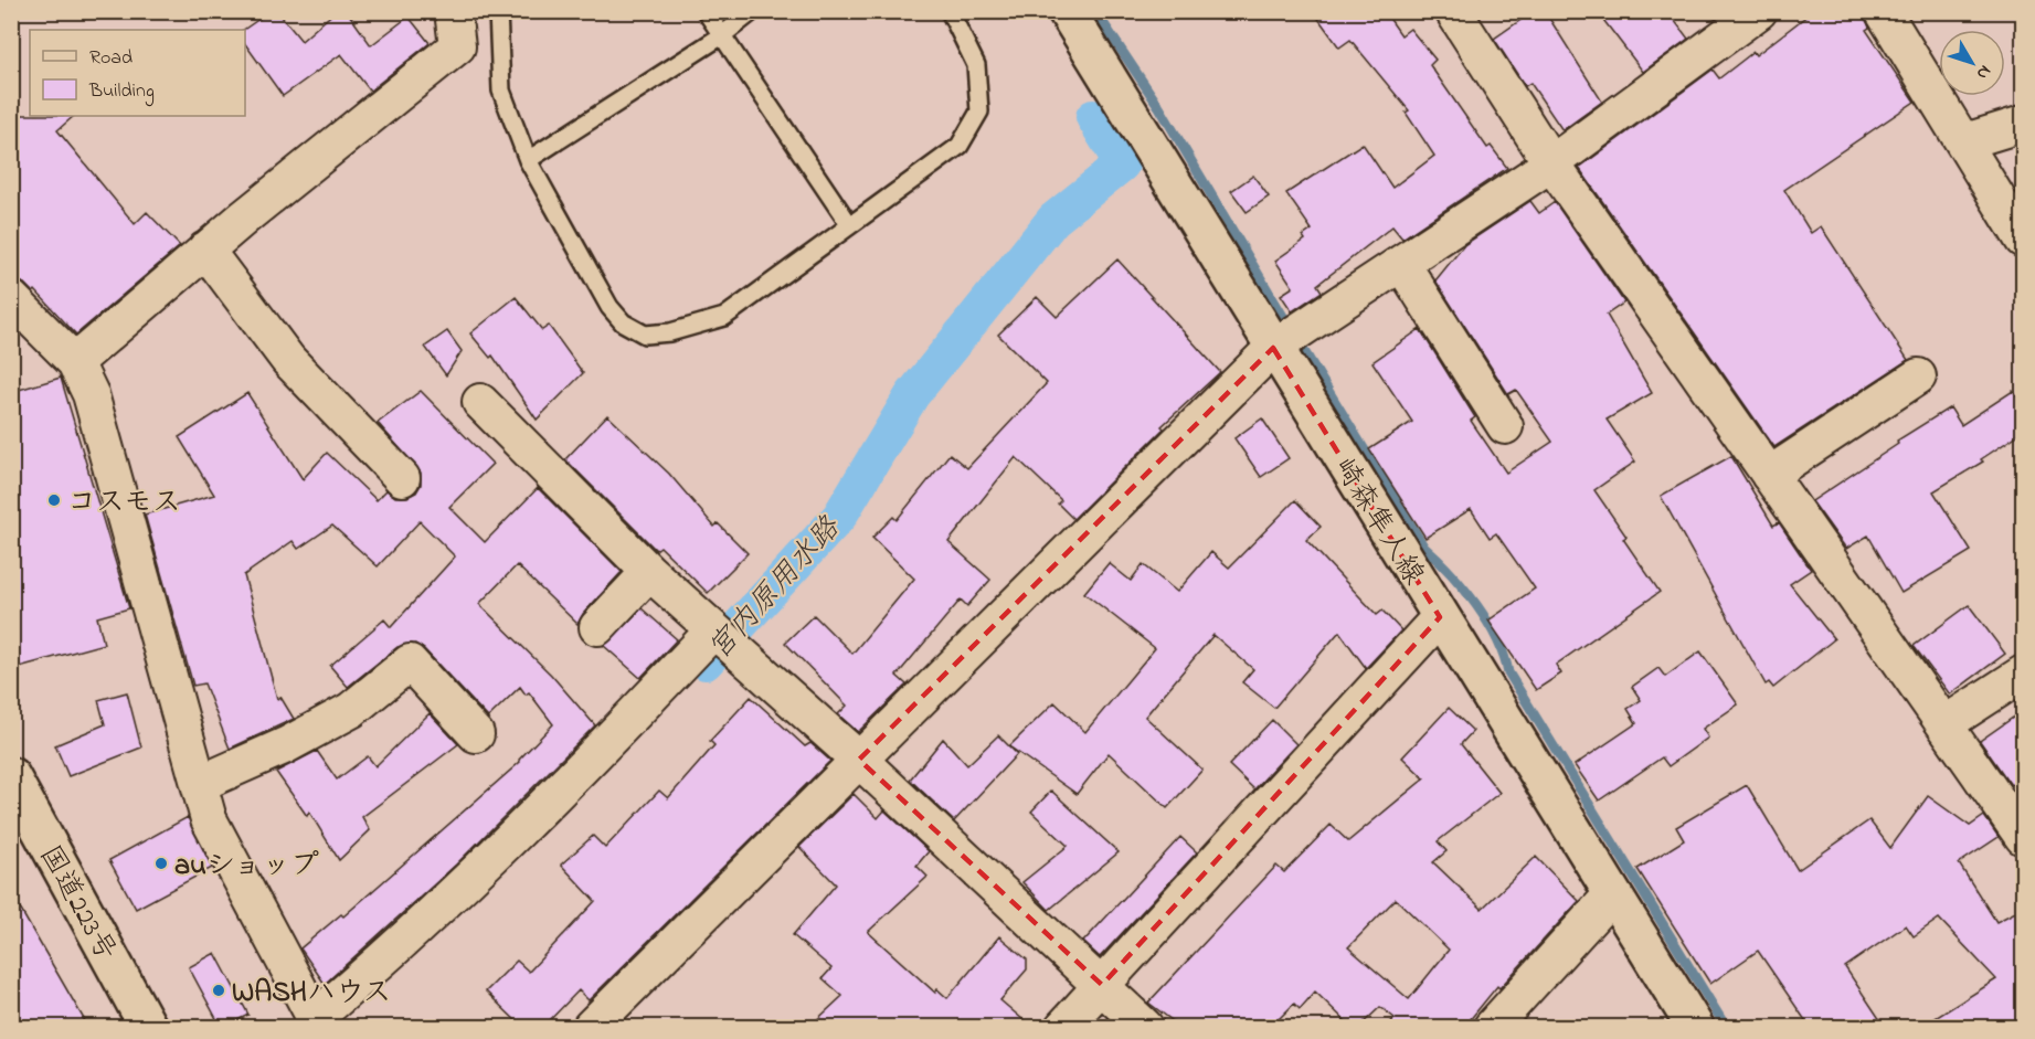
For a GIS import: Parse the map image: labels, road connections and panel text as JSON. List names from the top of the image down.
{
  "streets": {
    "main road": ["崎森隼人線", "国道223号"]
  },
  "water": ["宮内原用水路"],
  "places": ["コスモス", "auショップ", "WASHハウス"],
  "legend": ["Road", "Building"],
  "north": "bottom right"
}
